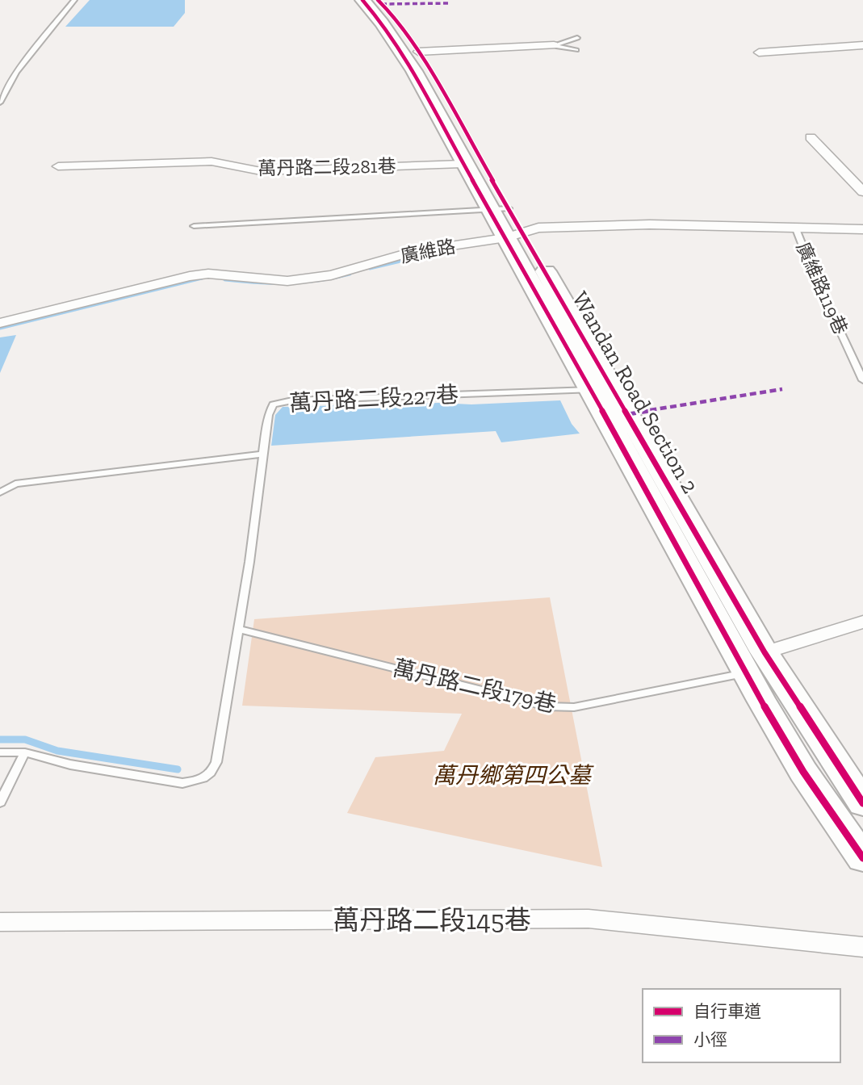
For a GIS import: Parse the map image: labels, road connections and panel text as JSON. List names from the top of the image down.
{
  "streets": {
    "main road": ["Wandan Road Section 2"],
    "street": ["萬丹路二段281巷", "廣維路", "萬丹路二段145巷"],
    "lane": ["廣維路119巷", "萬丹路二段227巷", "萬丹路二段179巷"]
  },
  "crossings": [
    ["萬丹路二段281巷", "Wandan Road Section 2"],
    ["廣維路", "廣維路119巷"],
    ["廣維路", "Wandan Road Section 2"],
    ["Wandan Road Section 2", "萬丹路二段227巷"],
    ["Wandan Road Section 2", "萬丹路二段179巷"]
  ],
  "parks": ["萬丹鄉第四公墓"],
  "legend": ["自行車道", "小徑"]
}
